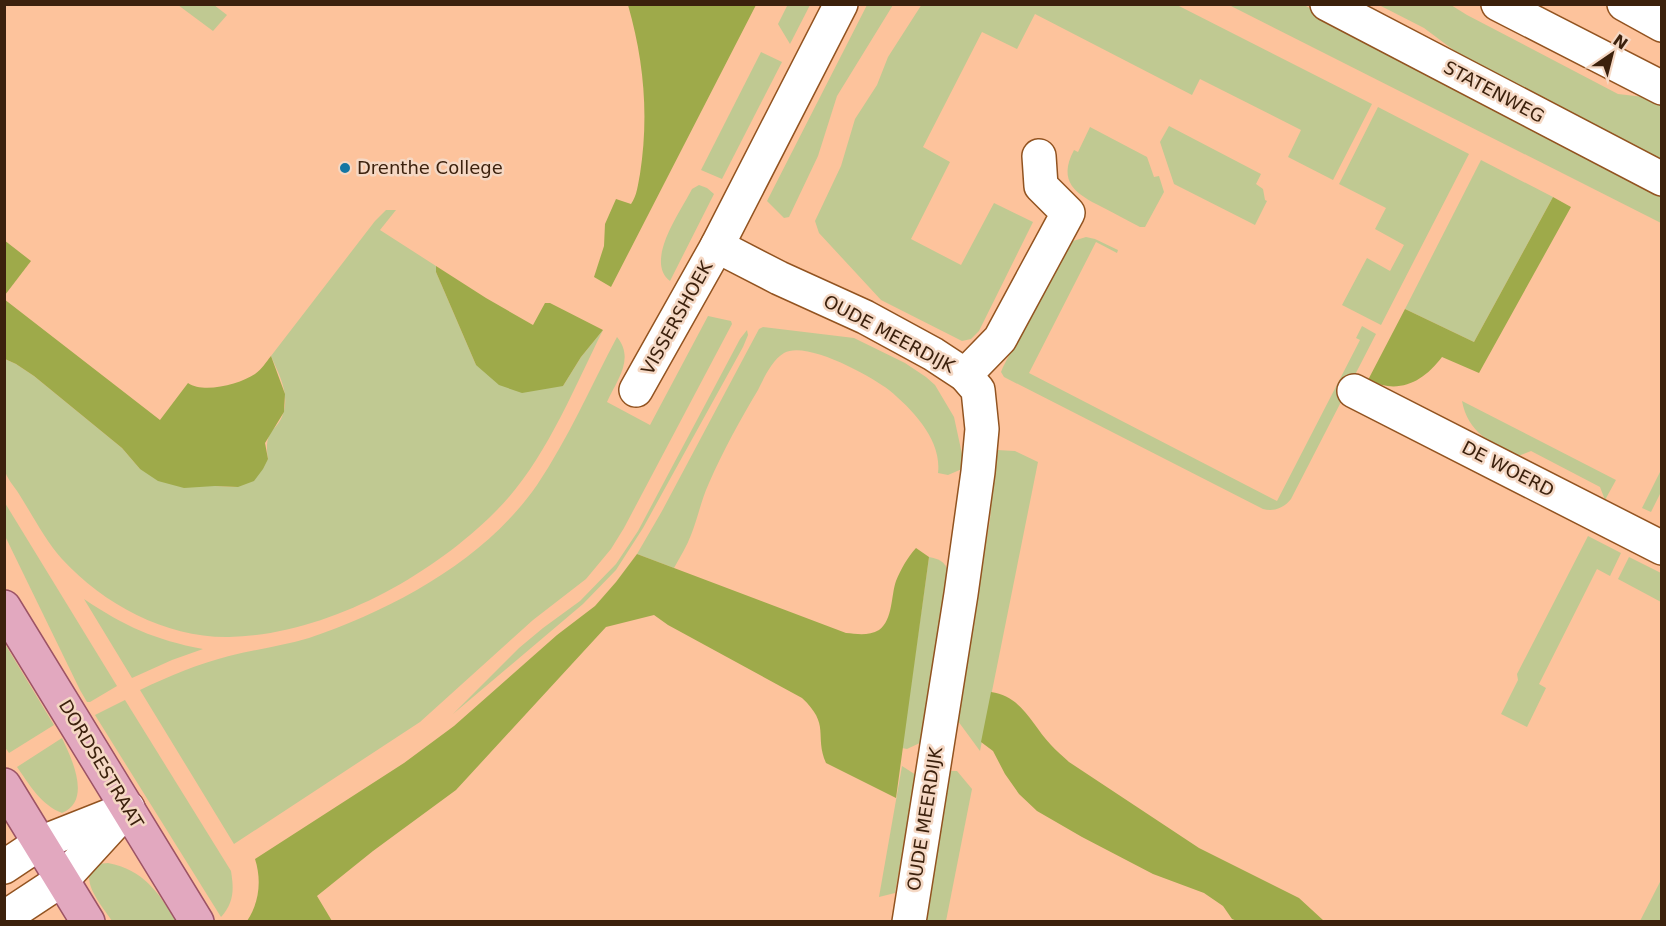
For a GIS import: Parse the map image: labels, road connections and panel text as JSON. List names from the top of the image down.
{
  "streets": {
    "main road": ["DORDSESTRAAT"],
    "street": [
      "STATENWEG",
      "VISSERSHOEK",
      "OUDE MEERDIJK",
      "DE WOERD"
    ]
  },
  "crossings": [
    ["VISSERSHOEK", "OUDE MEERDIJK"]
  ],
  "places": ["Drenthe College"],
  "north": "top right"
}
